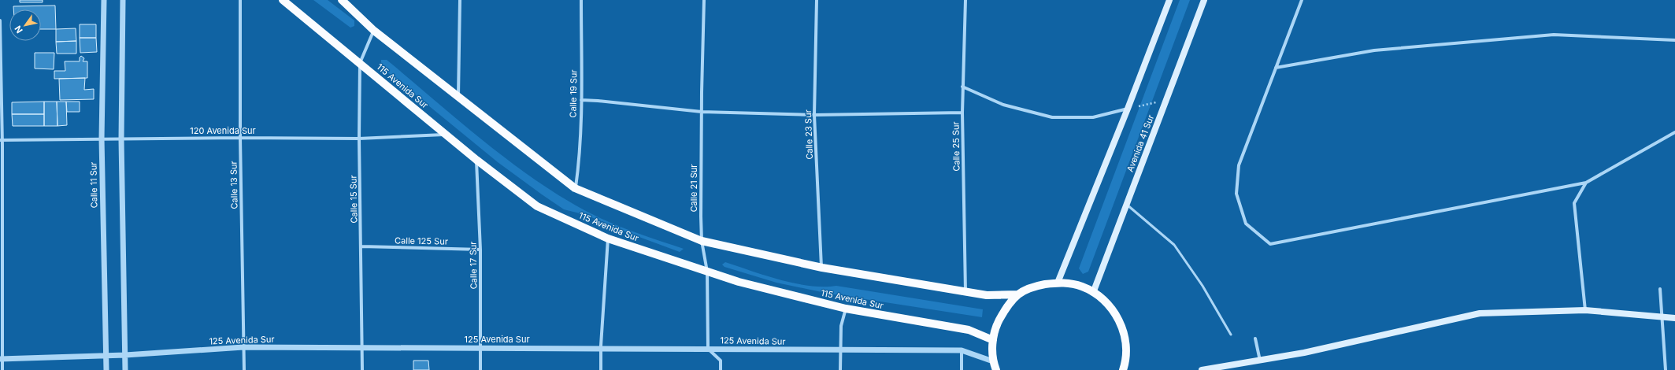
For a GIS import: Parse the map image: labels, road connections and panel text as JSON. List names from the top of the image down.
{
  "streets": {
    "main road": ["115 Avenida Sur", "Avenida 41 Sur"],
    "street": [
      "Calle 19 Sur",
      "120 Avenida Sur",
      "Calle 23 Sur",
      "Calle 25 Sur",
      "Calle 11 Sur",
      "Calle 13 Sur",
      "Calle 21 Sur",
      "Calle 15 Sur",
      "Calle 125 Sur",
      "Calle 17 Sur",
      "125 Avenida Sur"
    ]
  },
  "crossings": [
    ["115 Avenida Sur", "120 Avenida Sur"],
    ["115 Avenida Sur", "Calle 21 Sur"],
    ["115 Avenida Sur", "Calle 15 Sur"],
    ["115 Avenida Sur", "Calle 17 Sur"],
    ["120 Avenida Sur", "Calle 11 Sur"],
    ["120 Avenida Sur", "Calle 13 Sur"],
    ["120 Avenida Sur", "Calle 15 Sur"],
    ["Calle 11 Sur", "125 Avenida Sur"],
    ["Calle 13 Sur", "125 Avenida Sur"],
    ["Calle 21 Sur", "125 Avenida Sur"],
    ["Calle 15 Sur", "Calle 125 Sur"],
    ["Calle 15 Sur", "125 Avenida Sur"],
    ["Calle 125 Sur", "Calle 17 Sur"],
    ["Calle 17 Sur", "125 Avenida Sur"]
  ],
  "north": "bottom left"
}
